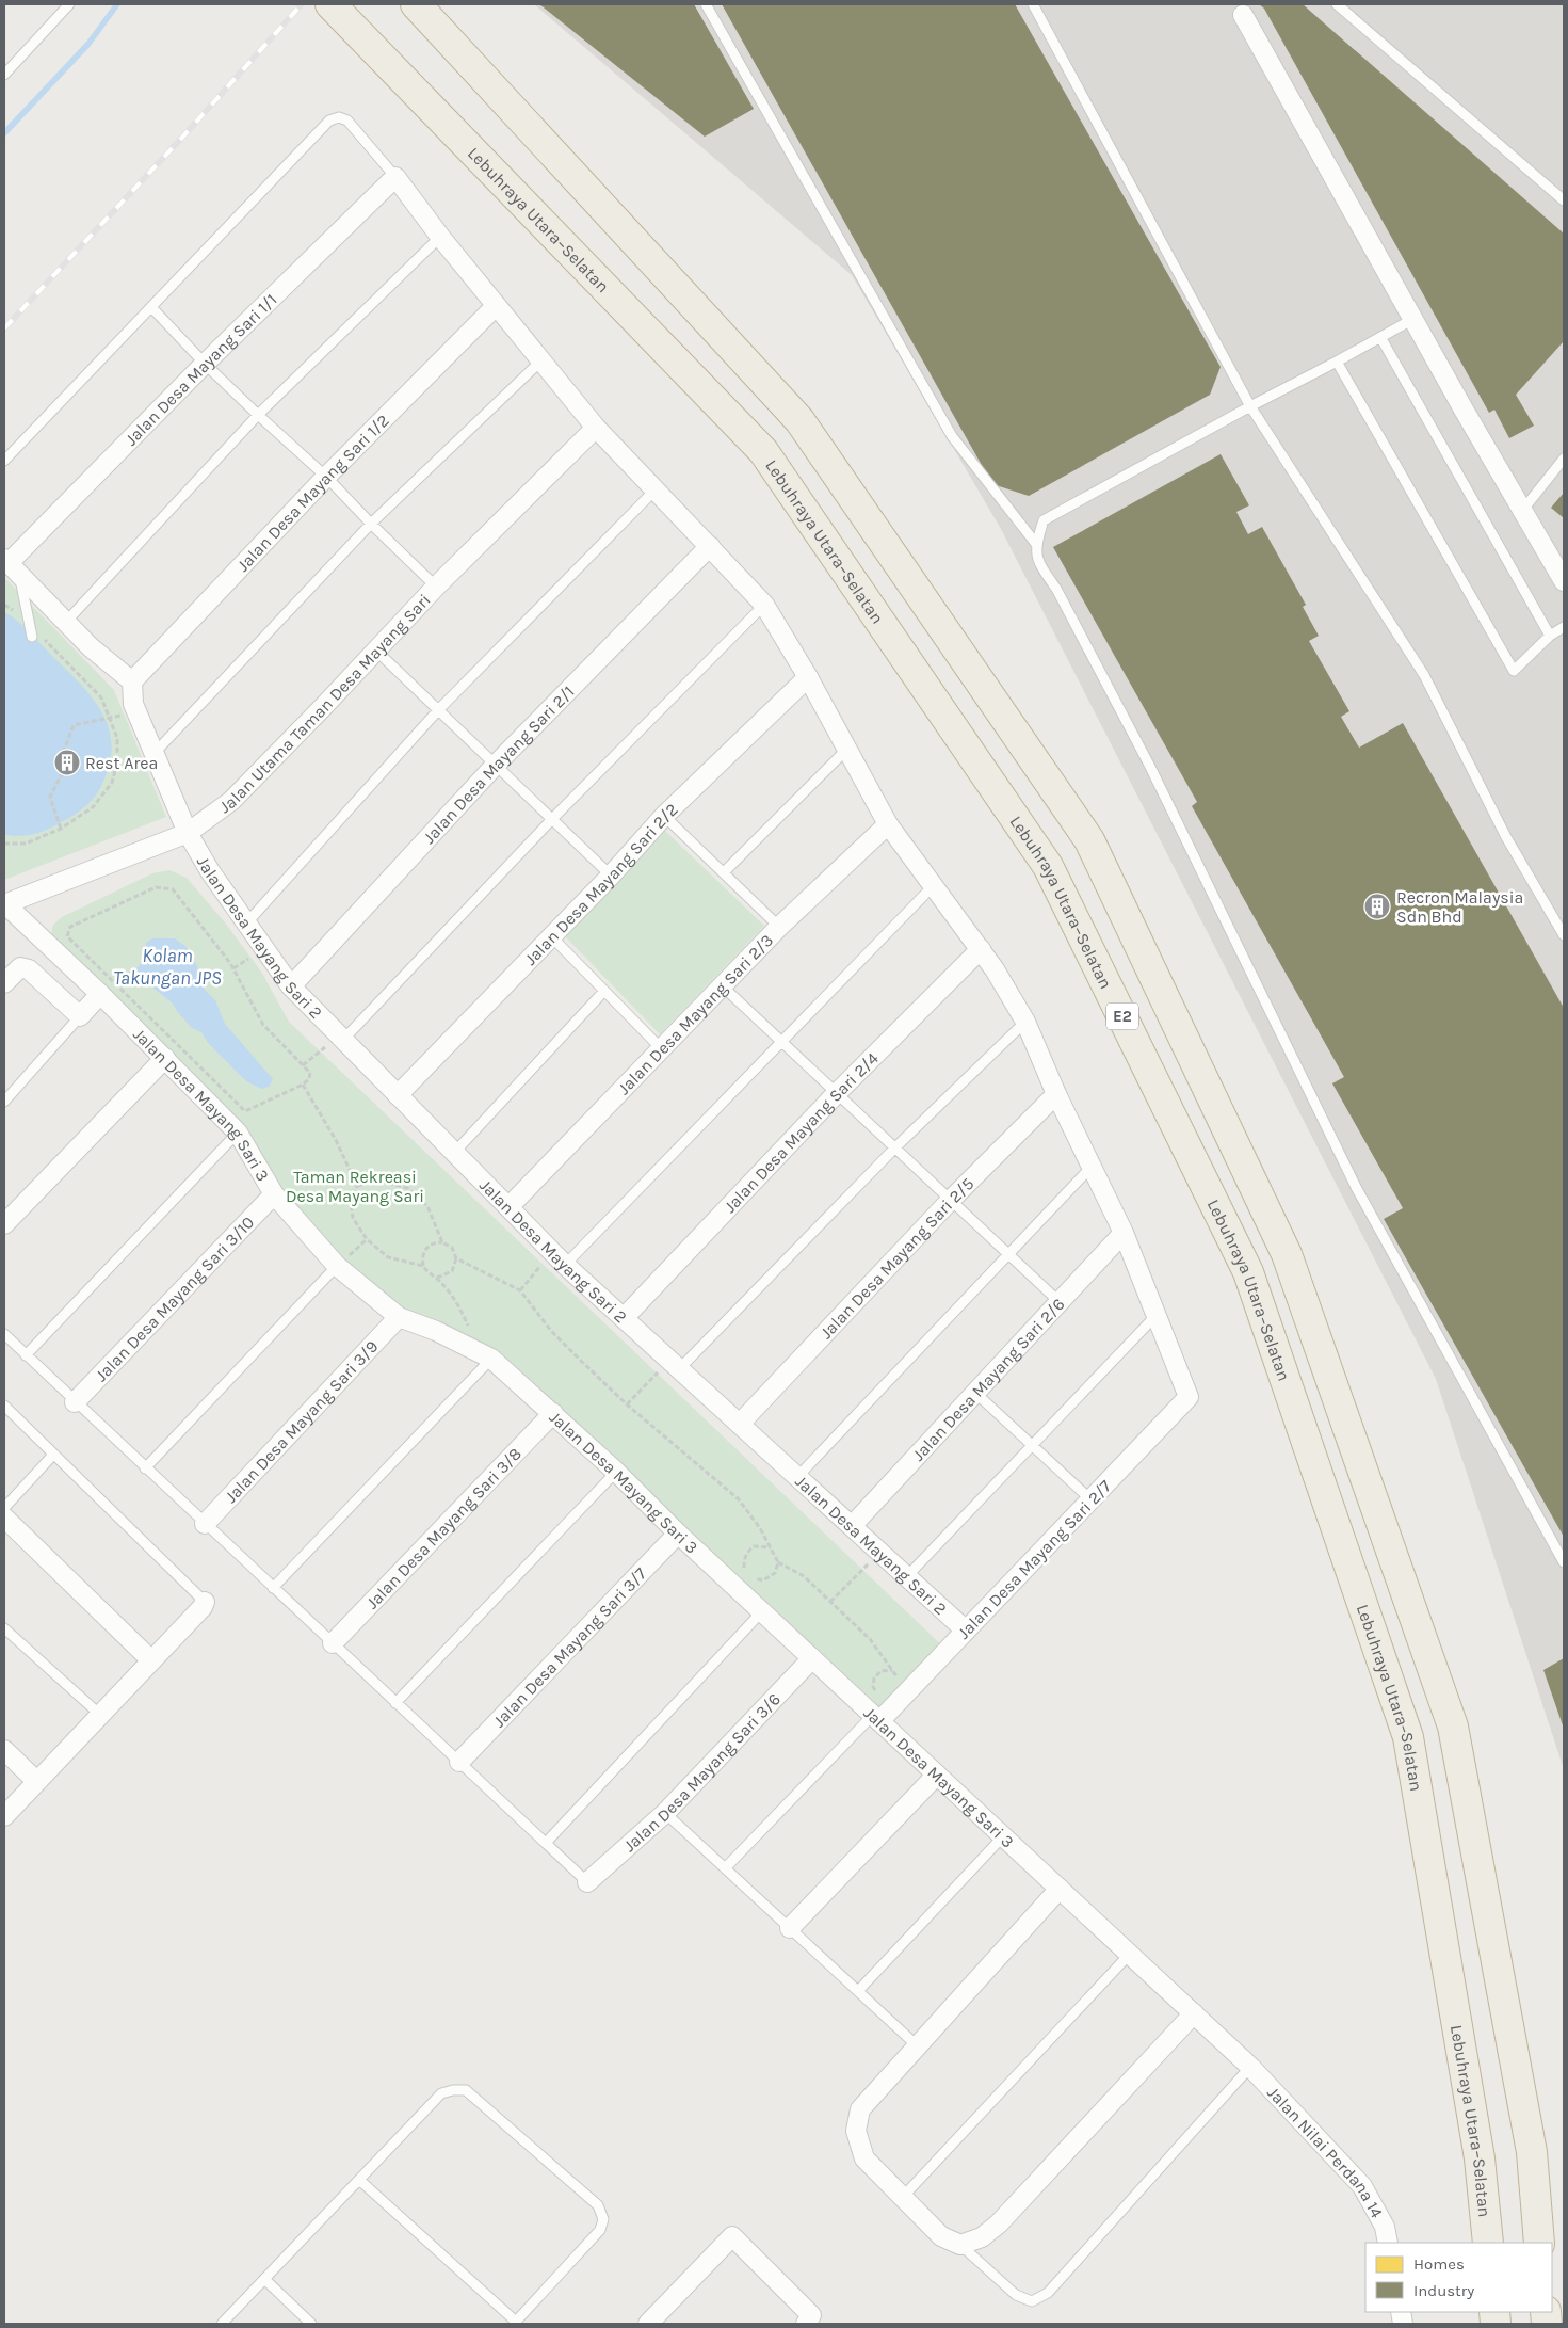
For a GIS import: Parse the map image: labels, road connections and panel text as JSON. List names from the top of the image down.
{
  "streets": {
    "highway": ["Lebuhraya Utara–Selatan", "E2"],
    "street": [
      "Jalan Desa Mayang Sari 1/1",
      "Jalan Desa Mayang Sari 1/2",
      "Jalan Utama Taman Desa Mayang Sari",
      "Jalan Desa Mayang Sari 2/1",
      "Jalan Desa Mayang Sari 2/2",
      "Jalan Desa Mayang Sari 2",
      "Jalan Desa Mayang Sari 2/3",
      "Jalan Desa Mayang Sari 3",
      "Jalan Desa Mayang Sari 2/4",
      "Jalan Desa Mayang Sari 2/5",
      "Jalan Desa Mayang Sari 3/10",
      "Jalan Desa Mayang Sari 2/6",
      "Jalan Desa Mayang Sari 3/9",
      "Jalan Desa Mayang Sari 3/8",
      "Jalan Desa Mayang Sari 2/7",
      "Jalan Desa Mayang Sari 3/7",
      "Jalan Desa Mayang Sari 3/6",
      "Jalan Nilai Perdana 14"
    ]
  },
  "crossings": [
    ["Jalan Desa Mayang Sari 1/2", "Jalan Desa Mayang Sari 2"],
    ["Jalan Utama Taman Desa Mayang Sari", "Jalan Desa Mayang Sari 2"],
    ["Jalan Utama Taman Desa Mayang Sari", "Jalan Desa Mayang Sari 3"],
    ["Jalan Desa Mayang Sari 2/1", "Jalan Desa Mayang Sari 2"],
    ["Jalan Desa Mayang Sari 2/2", "Jalan Desa Mayang Sari 2"],
    ["Jalan Desa Mayang Sari 2", "Jalan Desa Mayang Sari 2/3"],
    ["Jalan Desa Mayang Sari 2", "Jalan Desa Mayang Sari 2/4"],
    ["Jalan Desa Mayang Sari 2", "Jalan Desa Mayang Sari 2/5"],
    ["Jalan Desa Mayang Sari 2", "Jalan Desa Mayang Sari 2/6"],
    ["Jalan Desa Mayang Sari 2", "Jalan Desa Mayang Sari 2/7"],
    ["Jalan Desa Mayang Sari 3", "Jalan Desa Mayang Sari 3/10"],
    ["Jalan Desa Mayang Sari 3", "Jalan Desa Mayang Sari 3/9"],
    ["Jalan Desa Mayang Sari 3", "Jalan Desa Mayang Sari 3/8"],
    ["Jalan Desa Mayang Sari 3", "Jalan Desa Mayang Sari 2/7"],
    ["Jalan Desa Mayang Sari 3", "Jalan Desa Mayang Sari 3/7"],
    ["Jalan Desa Mayang Sari 3", "Jalan Desa Mayang Sari 3/6"],
    ["Jalan Desa Mayang Sari 3", "Jalan Nilai Perdana 14"]
  ],
  "water": ["Kolam Takungan JPS"],
  "parks": ["Taman Rekreasi Desa Mayang Sari"],
  "places": {
    "building": ["Rest Area", "Recron Malaysia Sdn Bhd"]
  },
  "legend": ["Homes", "Industry"]
}
